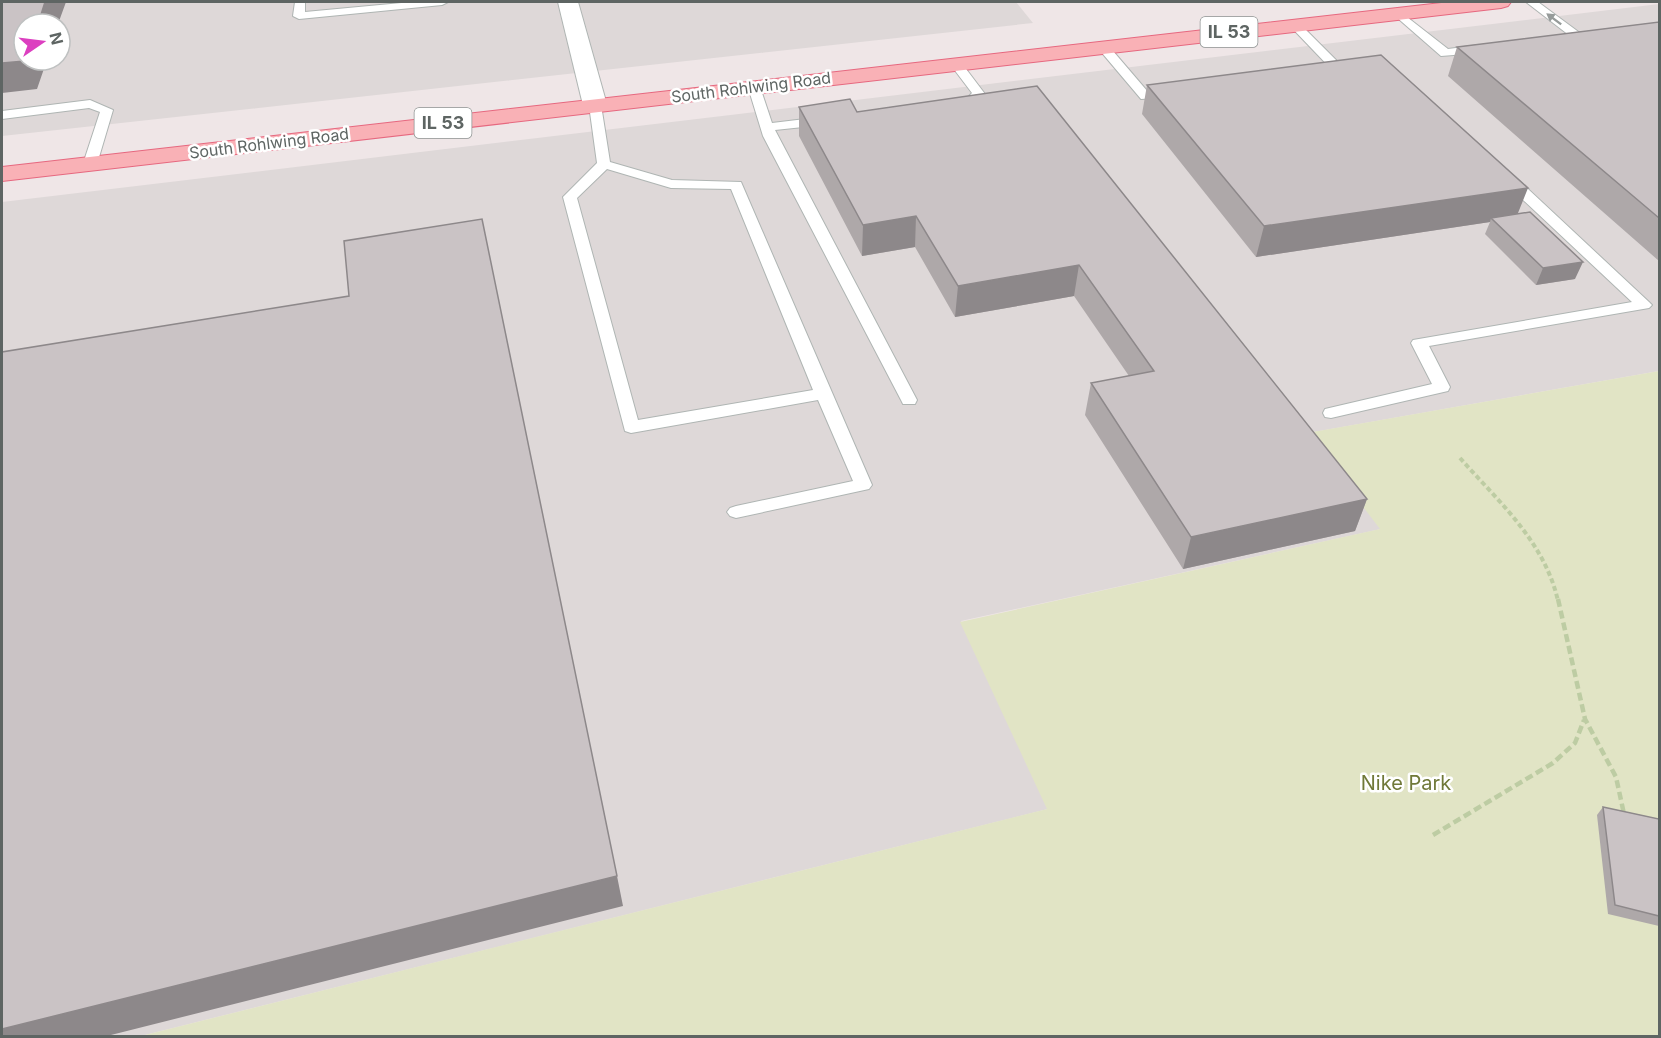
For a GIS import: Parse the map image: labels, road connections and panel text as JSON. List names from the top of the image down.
{
  "streets": {
    "main road": ["IL 53", "South Rohlwing Road"]
  },
  "parks": ["Nike Park"],
  "north": "right"
}
